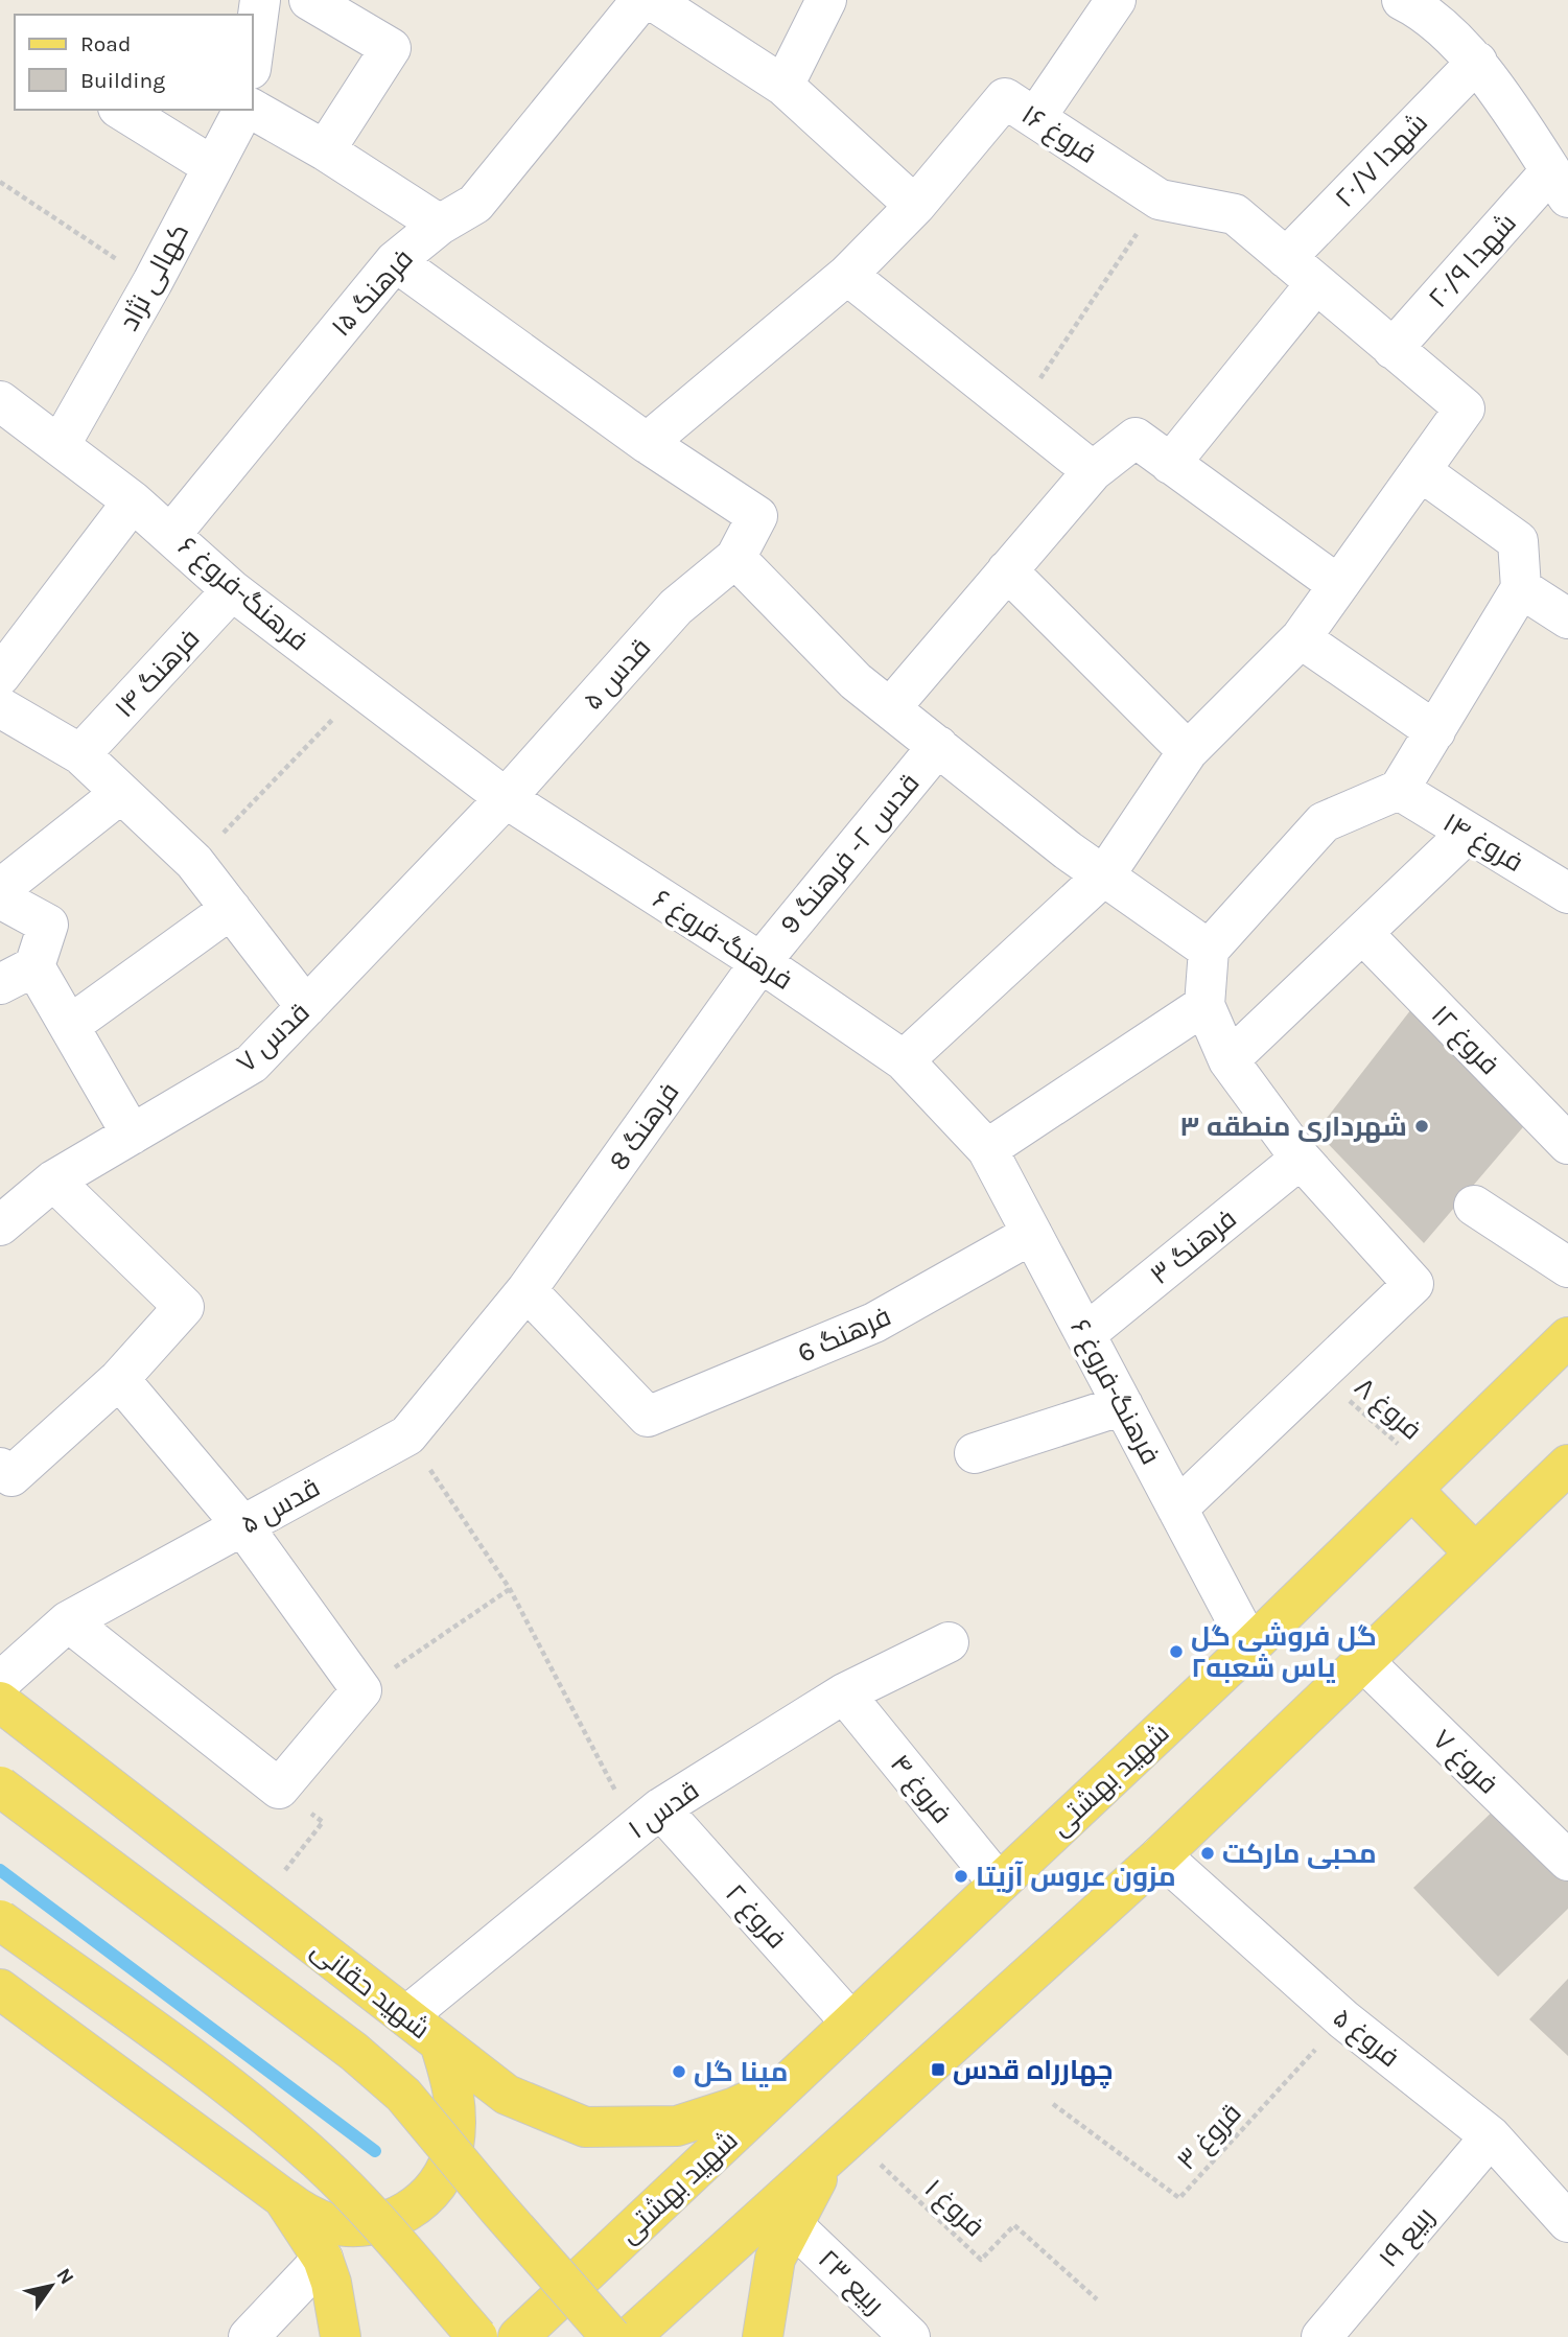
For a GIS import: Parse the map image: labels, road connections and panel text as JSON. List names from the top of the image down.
{
  "streets": {
    "main road": ["شهید بهشتی", "شهید حقانی"],
    "street": [
      "فروغ ۱۶",
      "شهدا ۲۰/۷",
      "شهدا ۲۰/۹",
      "کهالی نژاد",
      "فرهنگ ۱۵",
      "فرهنگ-فروغ ۶",
      "فرهنگ ۱۴",
      "قدس ۵",
      "فروغ ۱۴",
      "قدس ۲- فرهنگ 9",
      "قدس ۷",
      "فروغ ۱۲",
      "فرهنگ 8",
      "فرهنگ ۳",
      "فرهنگ 6",
      "فروغ ۷",
      "فروغ ۴",
      "قدس ۱",
      "فروغ ۲",
      "فروغ ۵",
      "ربیع ۱۹",
      "ربیع ۲۳"
    ],
    "path": ["فروغ ۸", "قروغ ۳", "فروغ ۱"]
  },
  "crossings": [
    ["فروغ ۱۶", "شهدا ۲۰/۷"],
    ["فروغ ۱۶", "شهدا ۲۰/۹"],
    ["کهالی نژاد", "فرهنگ-فروغ ۶"],
    ["فرهنگ ۱۵", "فرهنگ-فروغ ۶"],
    ["فرهنگ-فروغ ۶", "فرهنگ ۱۴"],
    ["فرهنگ-فروغ ۶", "قدس ۵"],
    ["فرهنگ-فروغ ۶", "قدس ۲- فرهنگ 9"],
    ["فرهنگ-فروغ ۶", "قدس ۷"],
    ["فرهنگ-فروغ ۶", "فرهنگ 8"],
    ["فرهنگ-فروغ ۶", "فرهنگ ۳"],
    ["فرهنگ-فروغ ۶", "فرهنگ 6"],
    ["فرهنگ-فروغ ۶", "شهید بهشتی"],
    ["قدس ۵", "قدس ۷"],
    ["قدس ۵", "فرهنگ 8"],
    ["قدس ۵", "فرهنگ 6"],
    ["قدس ۲- فرهنگ 9", "فرهنگ 8"],
    ["فرهنگ 8", "فرهنگ 6"],
    ["فروغ ۸", "شهید بهشتی"],
    ["شهید بهشتی", "فروغ ۴"],
    ["شهید بهشتی", "فروغ ۲"],
    ["شهید بهشتی", "شهید حقانی"],
    ["فروغ ۴", "قدس ۱"],
    ["قدس ۱", "فروغ ۲"],
    ["قدس ۱", "شهید حقانی"],
    ["فروغ ۵", "قروغ ۳"],
    ["فروغ ۵", "ربیع ۱۹"]
  ],
  "places": {
    "other": [
      "شهرداری منطقه ۳",
      "گل فروشی گل یاس شعبه۲",
      "محبی مارکت",
      "مزون عروس آزیتا",
      "مینا گل"
    ],
    "transit": ["چهارراه قدس"]
  },
  "legend": ["Road", "Building"],
  "north": "top right"
}
